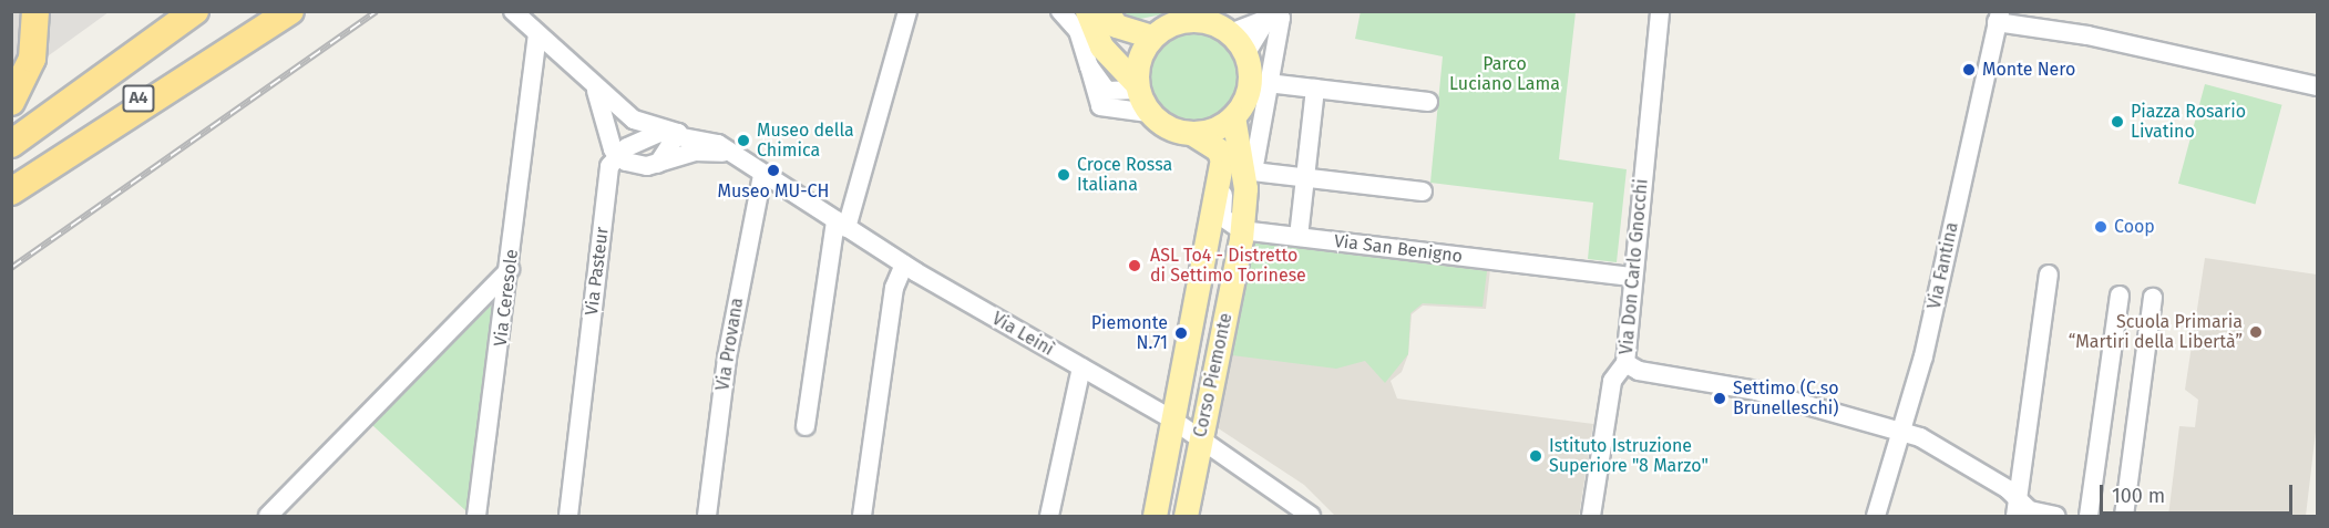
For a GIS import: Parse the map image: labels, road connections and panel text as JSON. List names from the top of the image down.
{
  "streets": {
    "highway": ["A4"],
    "main road": ["Corso Piemonte"],
    "street": [
      "Via San Benigno",
      "Via Fantina",
      "Via Don Carlo Gnocchi",
      "Via Pasteur",
      "Via Ceresole",
      "Via Leinì",
      "Via Provana"
    ]
  },
  "crossings": [
    ["Via San Benigno", "Via Don Carlo Gnocchi"],
    ["Via San Benigno", "Corso Piemonte"],
    ["Via Leinì", "Via Provana"],
    ["Via Leinì", "Corso Piemonte"]
  ],
  "parks": ["Parco Luciano Lama"],
  "places": [
    "Monte Nero",
    "Piazza Rosario Livatino",
    "Museo della Chimica",
    "Museo MU-CH",
    "Croce Rossa Italiana",
    "Coop",
    "ASL To4 - Distretto di Settimo Torinese",
    "Scuola Primaria “Martiri della Libertà”",
    "Piemonte N.71",
    "Settimo (C.so Brunelleschi)",
    "Istituto Istruzione Superiore \"8 Marzo\""
  ],
  "scale_bar": "100 m"
}
